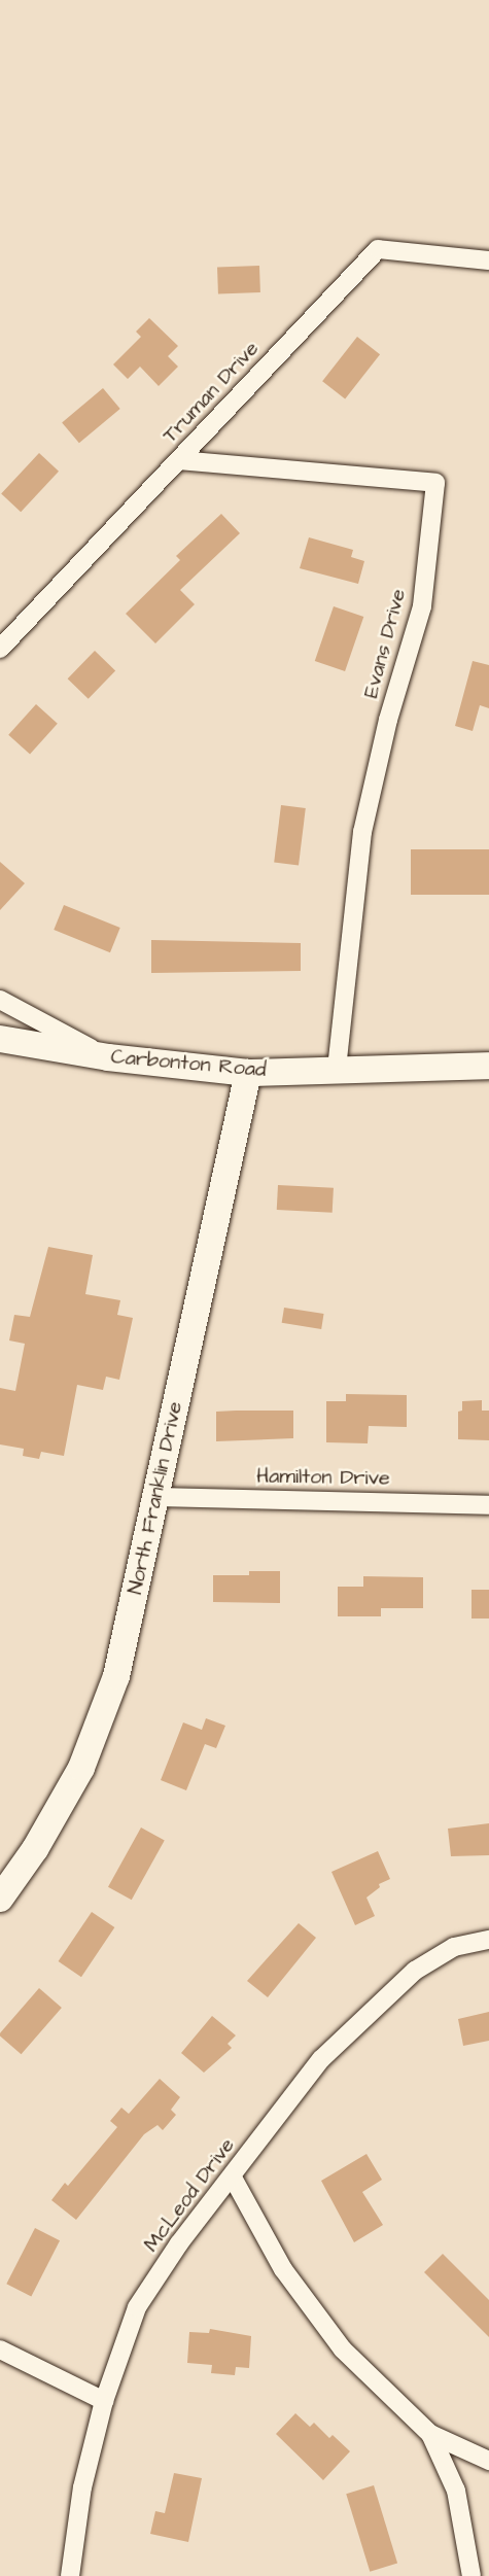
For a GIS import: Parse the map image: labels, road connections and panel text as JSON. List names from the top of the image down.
{
  "streets": {
    "street": [
      "Truman Drive",
      "Evans Drive",
      "Carbonton Road",
      "Hamilton Drive",
      "North Franklin Drive",
      "McLeod Drive"
    ]
  },
  "crossings": [
    ["Truman Drive", "Evans Drive"],
    ["Evans Drive", "Carbonton Road"],
    ["Carbonton Road", "North Franklin Drive"],
    ["Hamilton Drive", "North Franklin Drive"]
  ]
}
